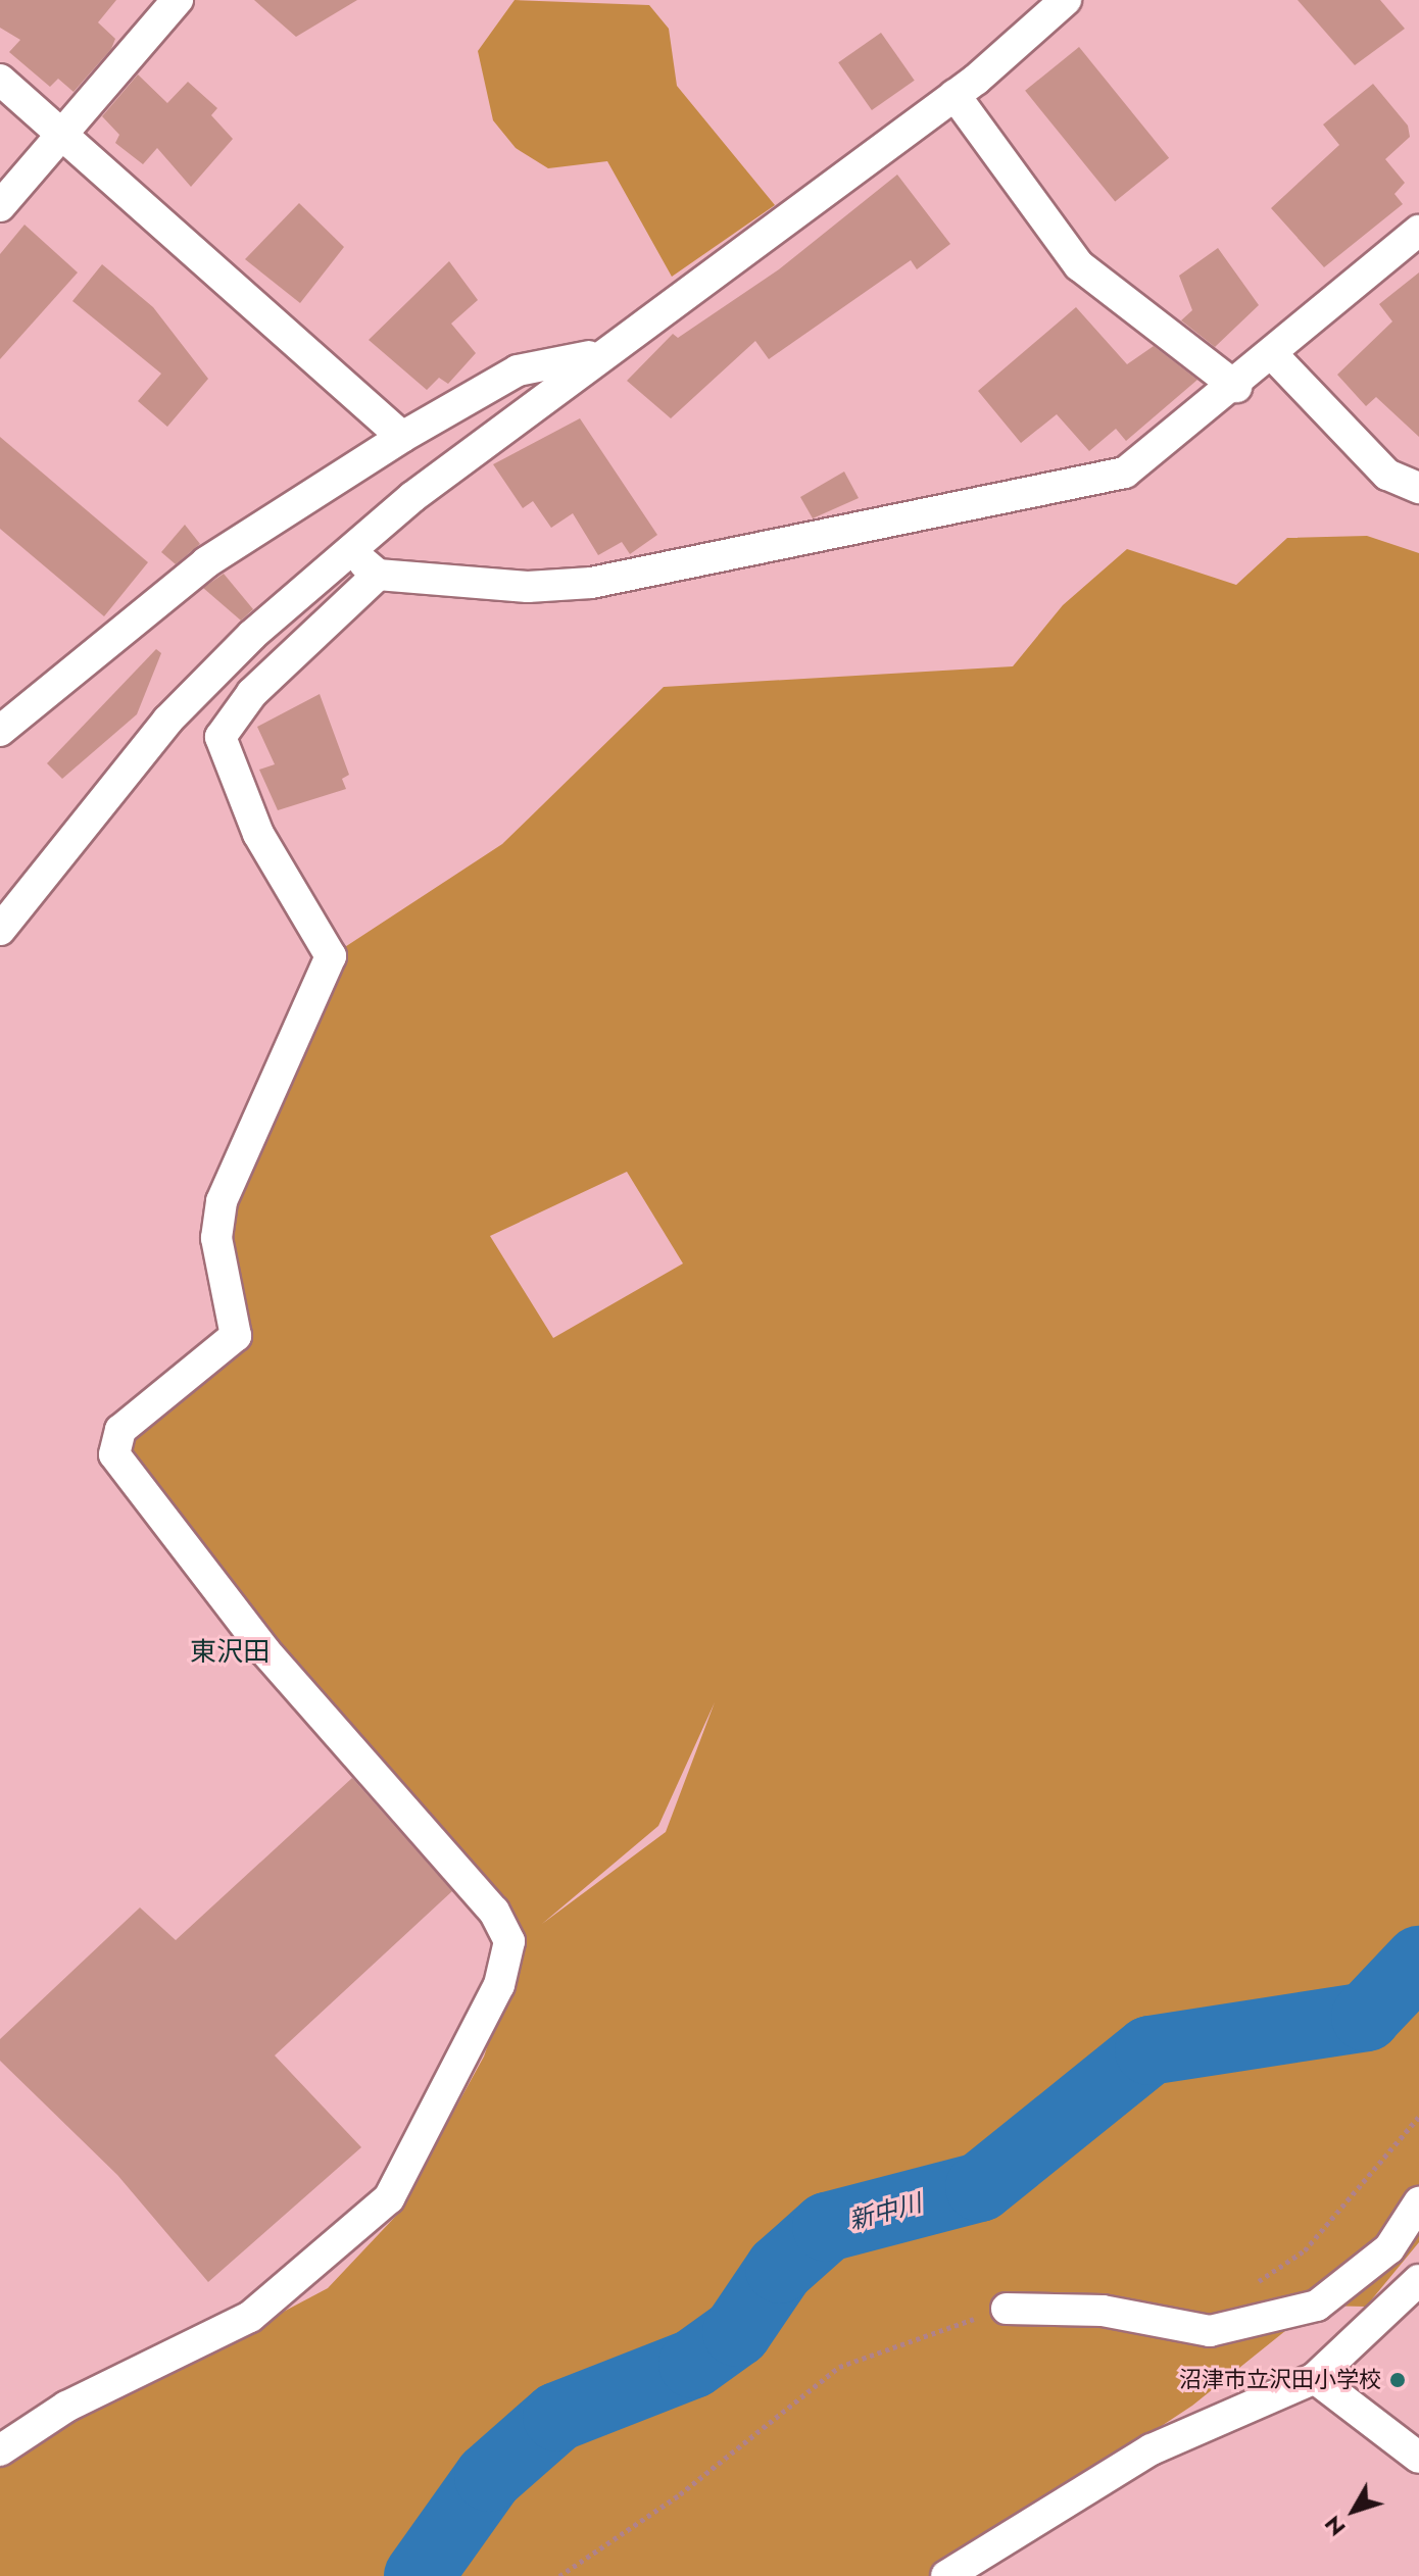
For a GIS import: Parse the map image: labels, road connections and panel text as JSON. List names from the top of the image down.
{
  "districts": ["東沢田"],
  "water": ["新中川"],
  "places": ["沼津市立沢田小学校"],
  "north": "bottom left"
}
